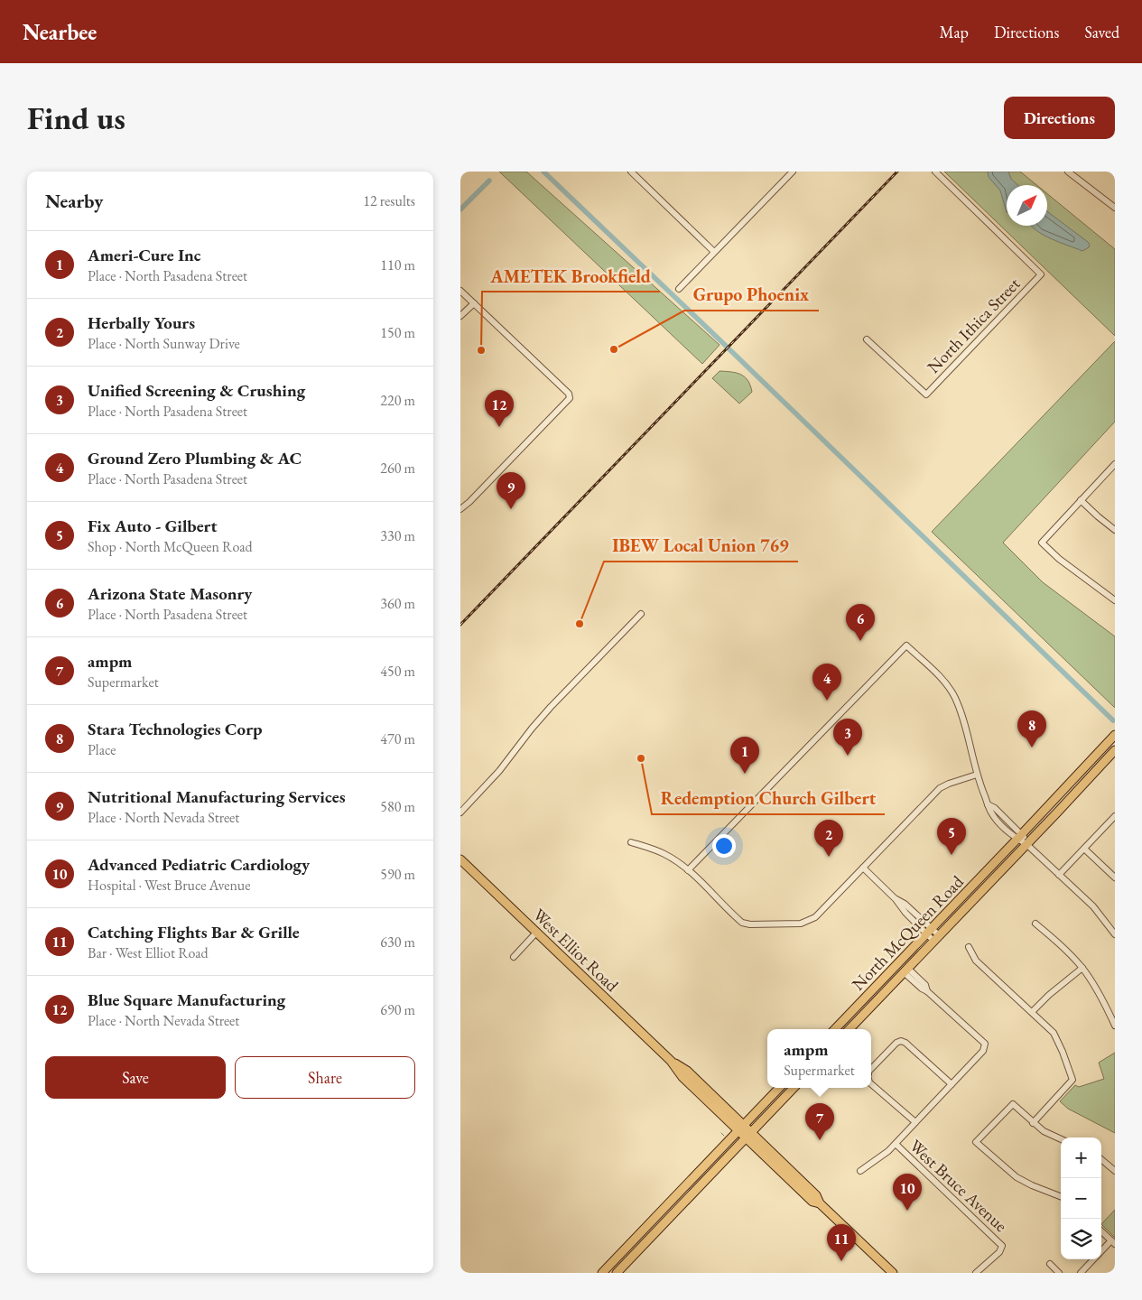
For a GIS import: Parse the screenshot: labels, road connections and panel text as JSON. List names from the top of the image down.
{
  "streets": {
    "main road": ["North McQueen Road", "West Elliot Road"],
    "street": ["North Ithica Street", "West Bruce Avenue"]
  },
  "places": [
    "Grupo Phoenix",
    "AMETEK Brookfield",
    "IBEW Local Union 769",
    "Redemption Church Gilbert"
  ],
  "north": "top right",
  "page": {
    "header": "Nearbee",
    "nav": ["Map", "Directions", "Saved"],
    "buttons": [
      "Directions",
      ["Save", "Share"]
    ],
    "title": "Find us",
    "heading": ["Nearby", "12 results"],
    "list": [
      {
        "mark": "1",
        "name": "Ameri-Cure Inc",
        "note": "Place · North Pasadena Street",
        "value": "110 m"
      },
      {
        "mark": "2",
        "name": "Herbally Yours",
        "note": "Place · North Sunway Drive",
        "value": "150 m"
      },
      {
        "mark": "3",
        "name": "Unified Screening & Crushing",
        "note": "Place · North Pasadena Street",
        "value": "220 m"
      },
      {
        "mark": "4",
        "name": "Ground Zero Plumbing & AC",
        "note": "Place · North Pasadena Street",
        "value": "260 m"
      },
      {
        "mark": "5",
        "name": "Fix Auto - Gilbert",
        "note": "Shop · North McQueen Road",
        "value": "330 m"
      },
      {
        "mark": "6",
        "name": "Arizona State Masonry",
        "note": "Place · North Pasadena Street",
        "value": "360 m"
      },
      {
        "mark": "7",
        "name": "ampm",
        "note": "Supermarket",
        "value": "450 m"
      },
      {
        "mark": "8",
        "name": "Stara Technologies Corp",
        "note": "Place",
        "value": "470 m"
      },
      {
        "mark": "9",
        "name": "Nutritional Manufacturing Services",
        "note": "Place · North Nevada Street",
        "value": "580 m"
      },
      {
        "mark": "10",
        "name": "Advanced Pediatric Cardiology",
        "note": "Hospital · West Bruce Avenue",
        "value": "590 m"
      },
      {
        "mark": "11",
        "name": "Catching Flights Bar & Grille",
        "note": "Bar · West Elliot Road",
        "value": "630 m"
      },
      {
        "mark": "12",
        "name": "Blue Square Manufacturing",
        "note": "Place · North Nevada Street",
        "value": "690 m"
      }
    ],
    "pins": [
      "12",
      "9",
      "6",
      "4",
      "8",
      "3",
      "1",
      "5",
      "2",
      "7",
      "10",
      "11"
    ],
    "popup": ["ampm", "Supermarket"],
    "map_buttons": ["+", "−"]
  }
}
